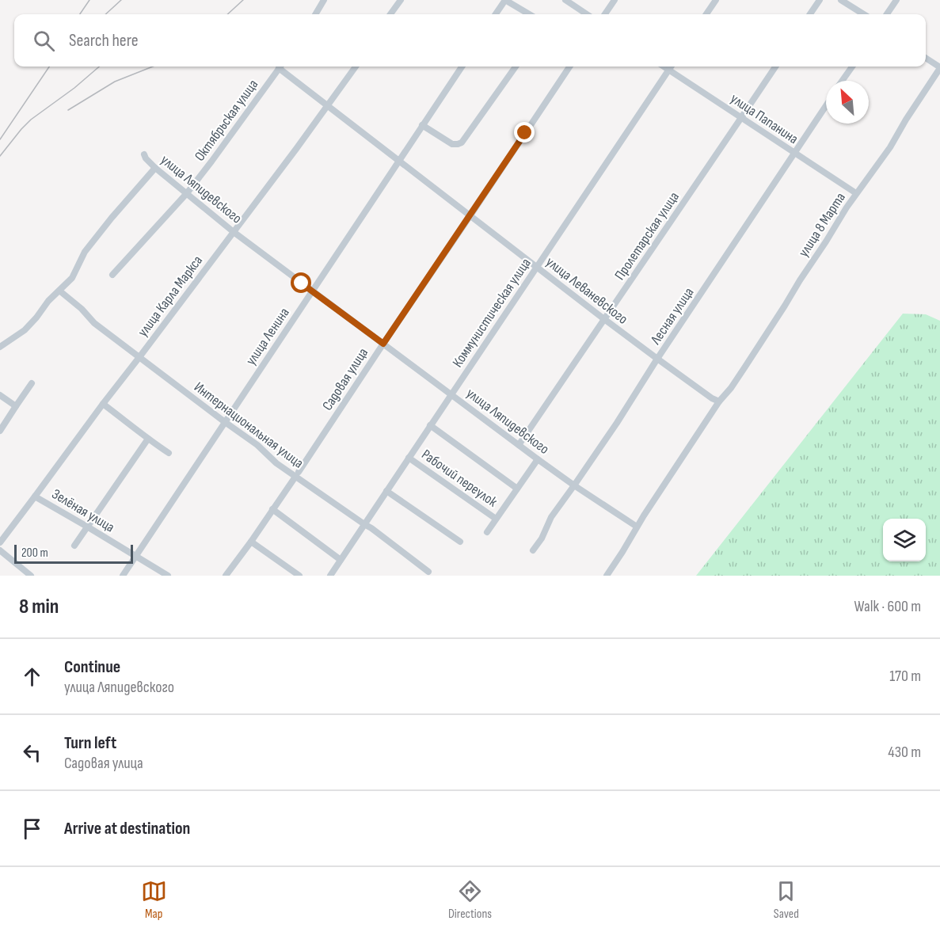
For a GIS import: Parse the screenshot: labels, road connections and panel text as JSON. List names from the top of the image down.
{
  "streets": {
    "street": [
      "улица Папанина",
      "Октябрьская улица",
      "улица Ляпидевского",
      "улица 8 Марта",
      "Пролетарская улица",
      "улица Леваневского",
      "улица Карла Маркса",
      "Коммунистическая улица",
      "Лесная улица",
      "улица Ленина",
      "Садовая улица",
      "Интернациональная улица",
      "Рабочий переулок",
      "Зелёная улица"
    ]
  },
  "crossings": [
    ["улица Папанина", "улица 8 Марта"],
    ["улица Папанина", "Пролетарская улица"],
    ["улица Папанина", "Коммунистическая улица"],
    ["улица Папанина", "Лесная улица"],
    ["Октябрьская улица", "улица Ляпидевского"],
    ["улица Ляпидевского", "Пролетарская улица"],
    ["улица Ляпидевского", "улица Карла Маркса"],
    ["улица Ляпидевского", "Коммунистическая улица"],
    ["улица Ляпидевского", "Лесная улица"],
    ["улица Ляпидевского", "улица Ленина"],
    ["улица Ляпидевского", "Садовая улица"],
    ["улица 8 Марта", "улица Леваневского"],
    ["Пролетарская улица", "улица Леваневского"],
    ["улица Леваневского", "улица Карла Маркса"],
    ["улица Леваневского", "Коммунистическая улица"],
    ["улица Леваневского", "Лесная улица"],
    ["улица Леваневского", "улица Ленина"],
    ["улица Леваневского", "Садовая улица"],
    ["улица Карла Маркса", "Интернациональная улица"],
    ["улица Карла Маркса", "Зелёная улица"],
    ["Коммунистическая улица", "Интернациональная улица"],
    ["Коммунистическая улица", "Рабочий переулок"],
    ["улица Ленина", "Интернациональная улица"],
    ["улица Ленина", "Зелёная улица"],
    ["Садовая улица", "Интернациональная улица"]
  ],
  "scale_bar": "200 m",
  "north": "top left",
  "page": {
    "search": "Search here",
    "scale": "200 m",
    "heading": ["8 min", "Walk · 600 m"],
    "list": [
      ["Continue", "улица Ляпидевского", "170 m"],
      ["Turn left", "Садовая улица", "430 m"],
      "Arrive at destination"
    ],
    "nav": ["Map", "Directions", "Saved"]
  }
}
